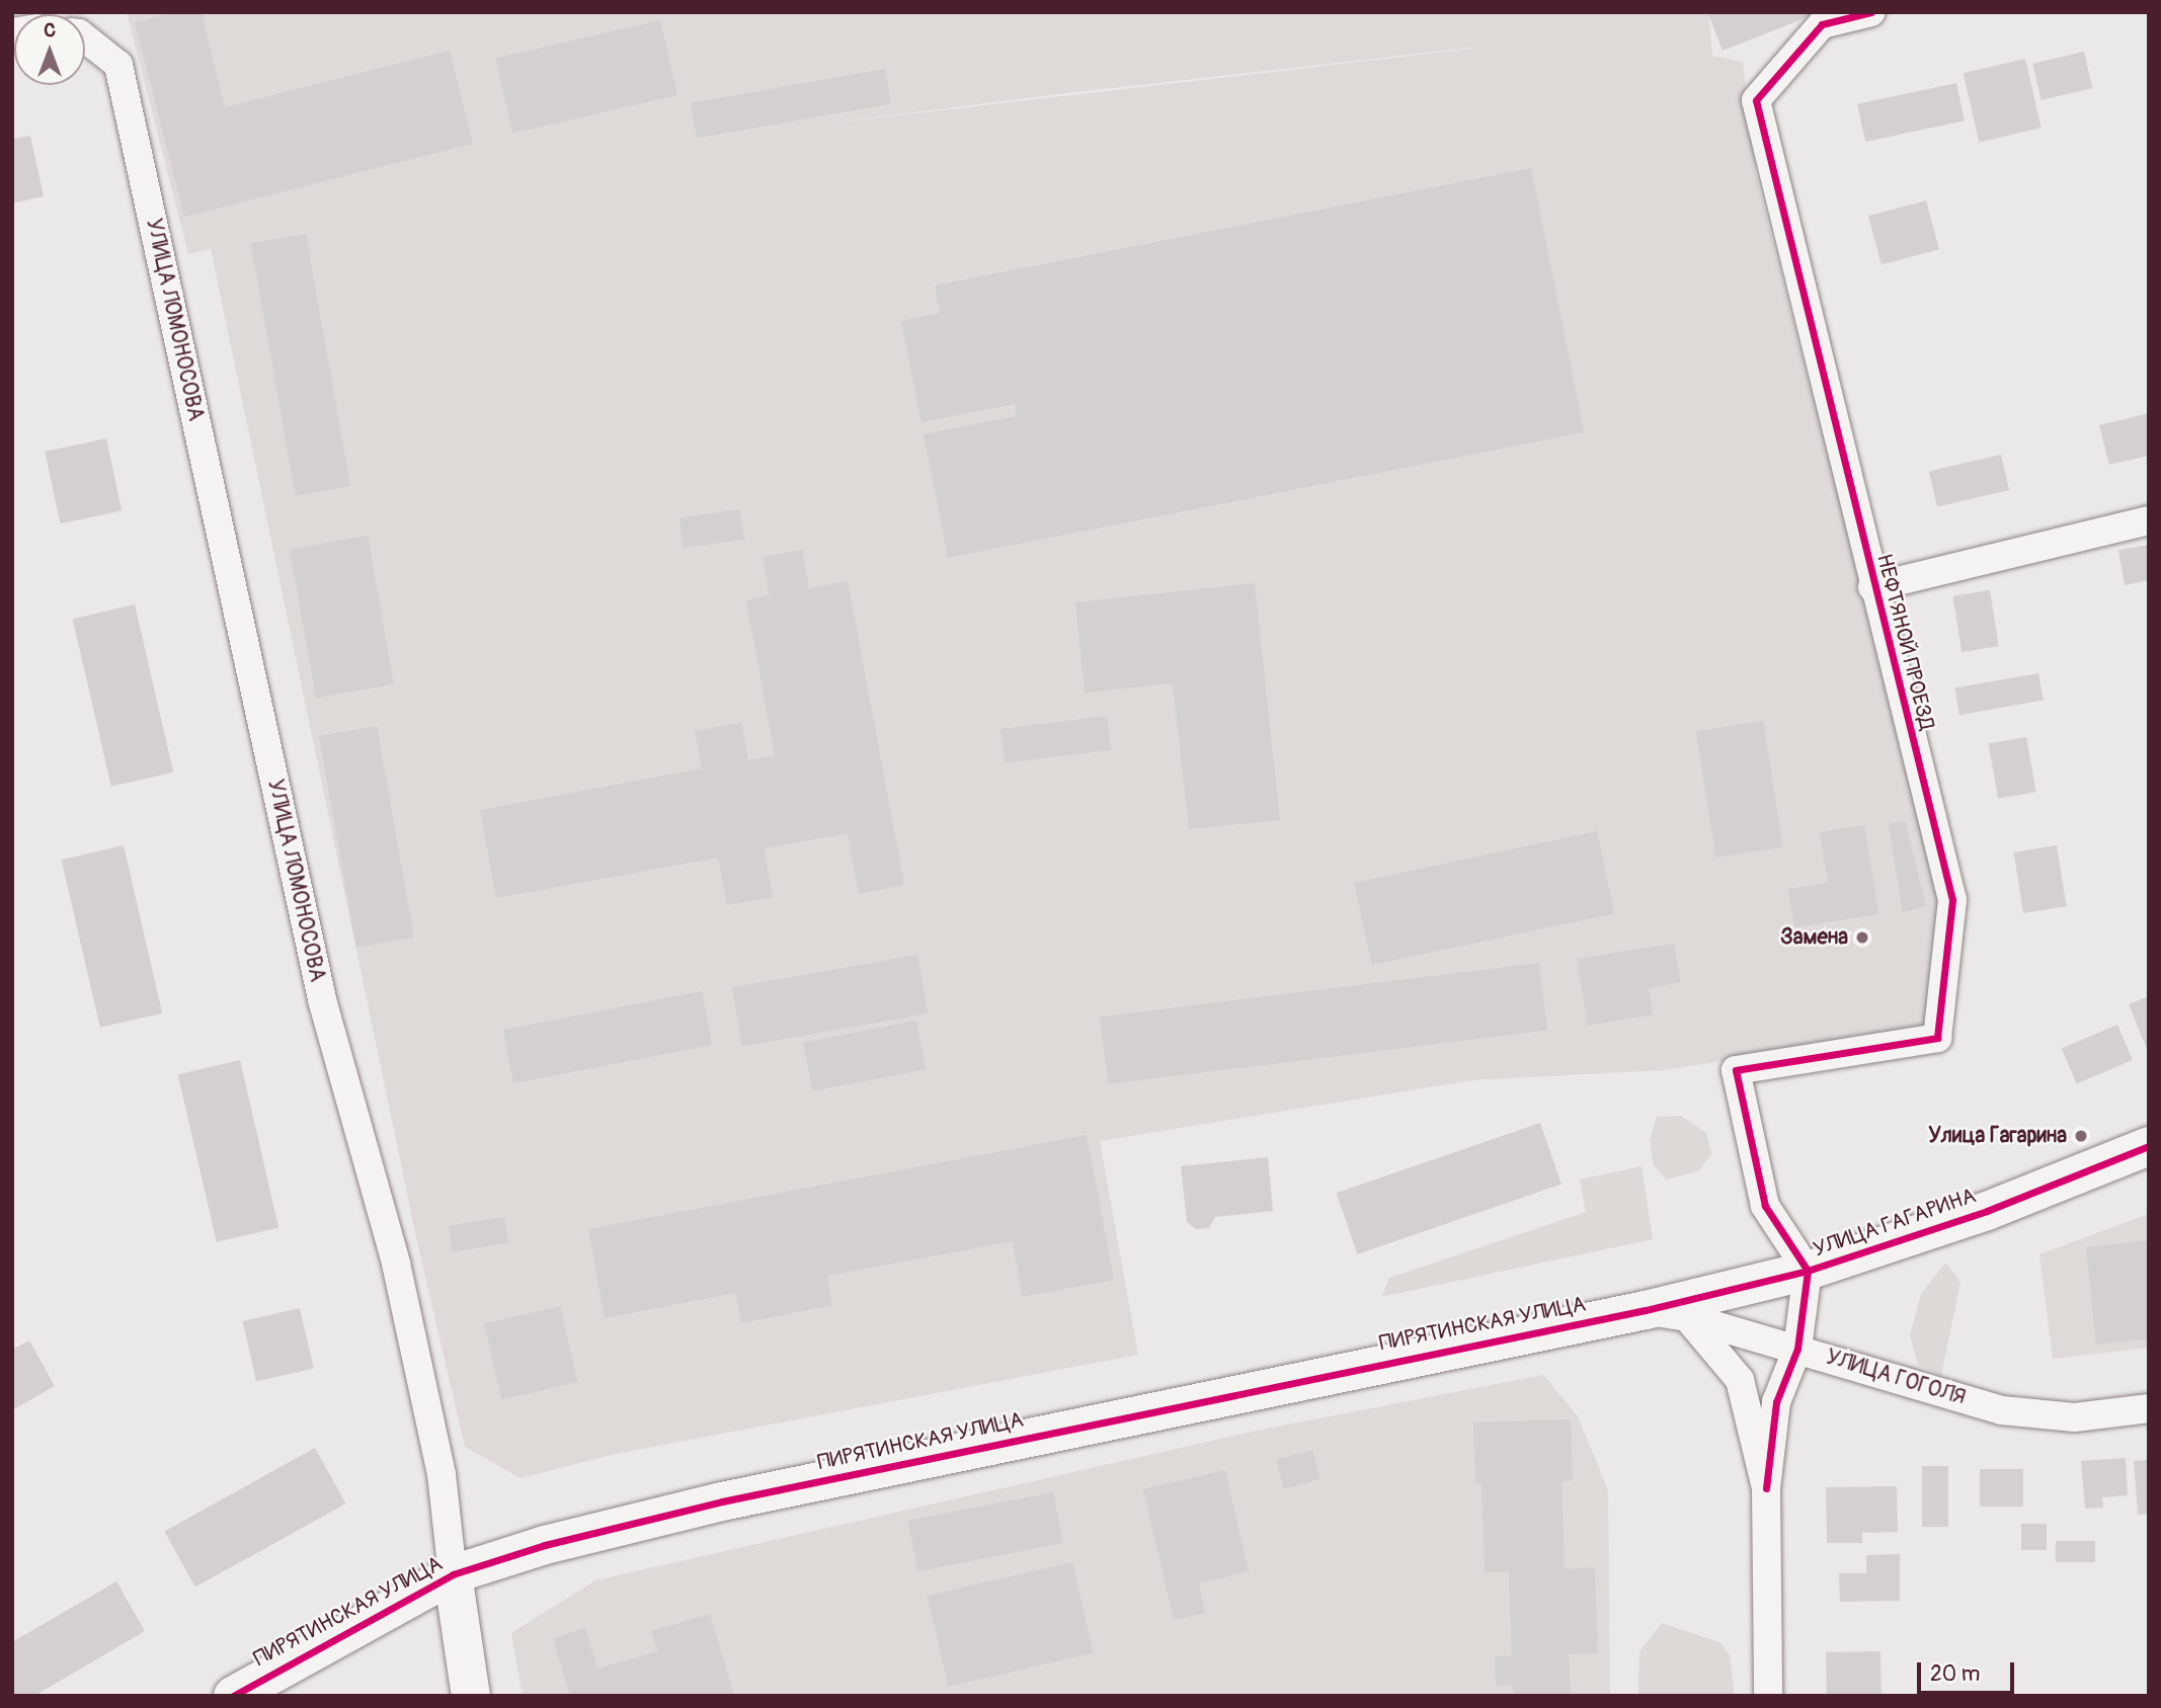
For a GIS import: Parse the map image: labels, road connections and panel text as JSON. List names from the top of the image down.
{
  "streets": {
    "street": [
      "УЛИЦА ЛОМОНОСОВА",
      "НЕФТЯНОЙ ПРОЕЗД",
      "УЛИЦА ГАГАРИНА",
      "ПИРЯТИНСКАЯ УЛИЦА",
      "УЛИЦА ГОГОЛЯ"
    ]
  },
  "crossings": [
    ["УЛИЦА ЛОМОНОСОВА", "ПИРЯТИНСКАЯ УЛИЦА"],
    ["НЕФТЯНОЙ ПРОЕЗД", "УЛИЦА ГАГАРИНА"],
    ["УЛИЦА ГАГАРИНА", "ПИРЯТИНСКАЯ УЛИЦА"],
    ["УЛИЦА ГАГАРИНА", "УЛИЦА ГОГОЛЯ"],
    ["ПИРЯТИНСКАЯ УЛИЦА", "УЛИЦА ГОГОЛЯ"]
  ],
  "places": ["Замена", "Улица Гагарина"],
  "scale_bar": "20 m",
  "north": "top"
}
